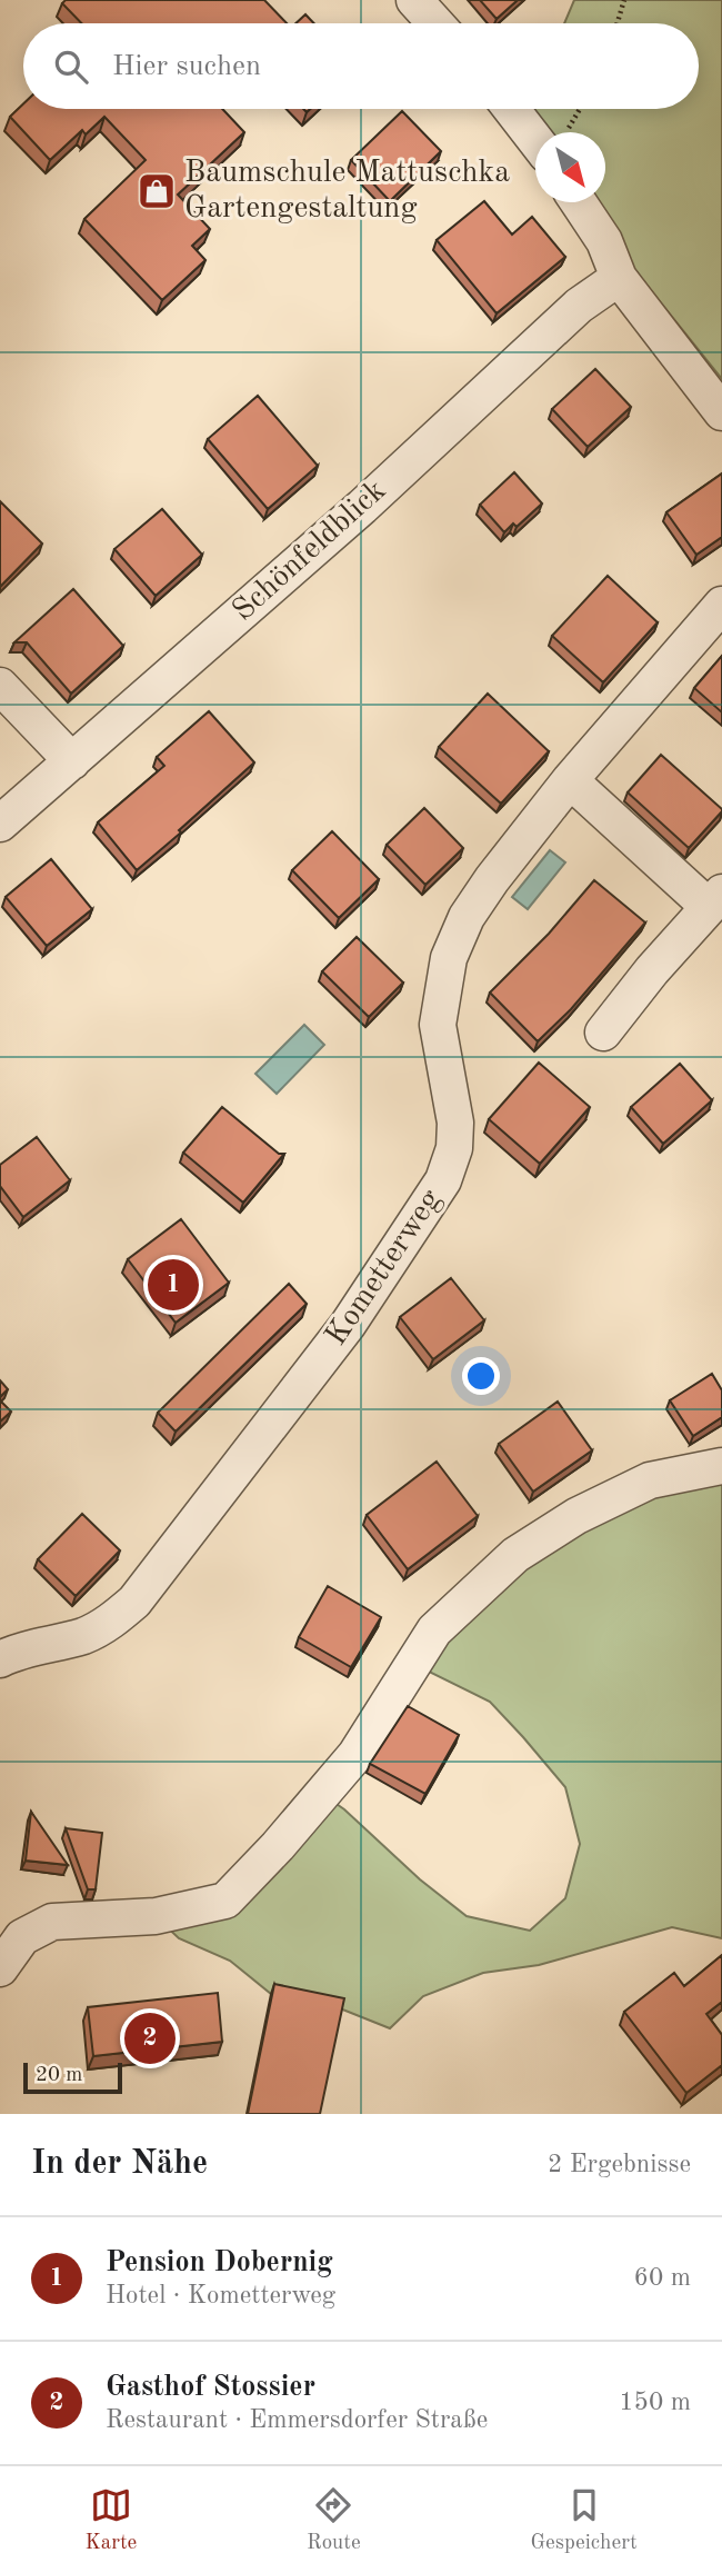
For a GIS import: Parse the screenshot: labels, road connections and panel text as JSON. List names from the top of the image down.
{
  "streets": {
    "street": ["Schönfeldblick", "Kometterweg"]
  },
  "places": {
    "shop": ["Baumschule Mattuschka Gartengestaltung"]
  },
  "scale_bar": "20 m",
  "north": "bottom right",
  "page": {
    "search": "Hier suchen",
    "pins": ["1", "2"],
    "scale": "20 m",
    "heading": ["In der Nähe", "2 Ergebnisse"],
    "list": [
      {
        "mark": "1",
        "name": "Pension Dobernig",
        "note": "Hotel · Kometterweg",
        "value": "60 m"
      },
      {
        "mark": "2",
        "name": "Gasthof Stossier",
        "note": "Restaurant · Emmersdorfer Straße",
        "value": "150 m"
      }
    ],
    "nav": ["Karte", "Route", "Gespeichert"]
  }
}
